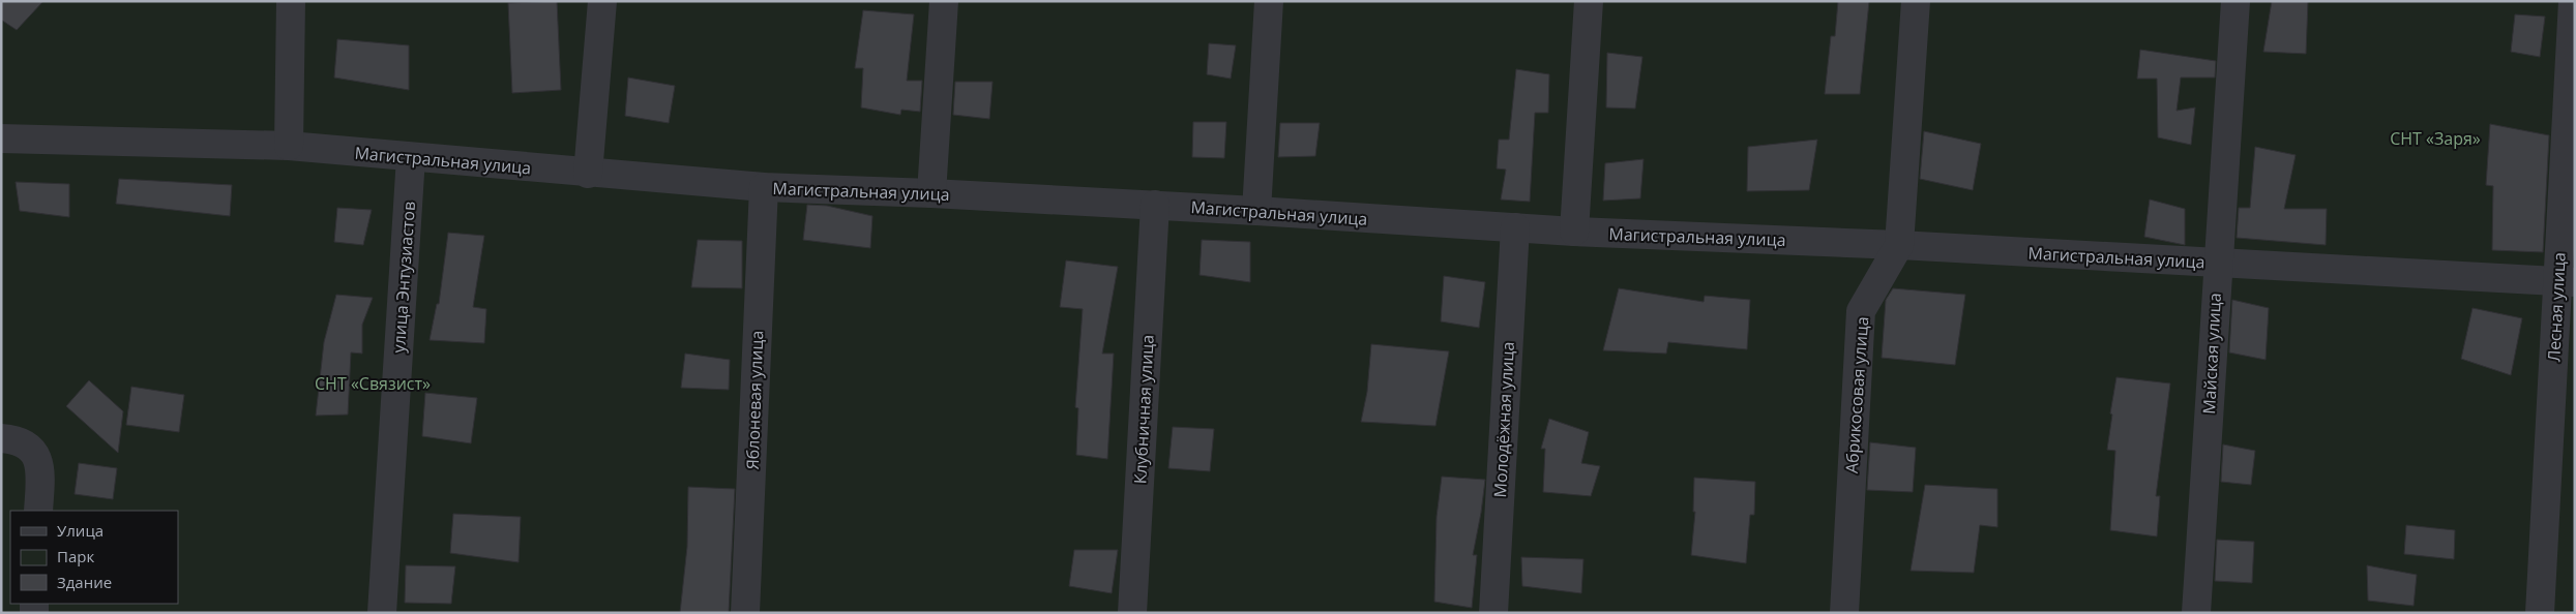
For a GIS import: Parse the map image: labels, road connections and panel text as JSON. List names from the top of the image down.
{
  "streets": {
    "street": [
      "Магистральная улица",
      "улица Энтузиастов",
      "Лесная улица",
      "Майская улица",
      "Абрикосовая улица",
      "Яблоневая улица",
      "Клубничная улица",
      "Молодёжная улица"
    ]
  },
  "crossings": [
    ["Магистральная улица", "улица Энтузиастов"],
    ["Магистральная улица", "Лесная улица"],
    ["Магистральная улица", "Майская улица"],
    ["Магистральная улица", "Абрикосовая улица"],
    ["Магистральная улица", "Яблоневая улица"],
    ["Магистральная улица", "Клубничная улица"],
    ["Магистральная улица", "Молодёжная улица"]
  ],
  "parks": ["СНТ «Заря»", "СНТ «Связист»"],
  "legend": ["Улица", "Парк", "Здание"]
}
